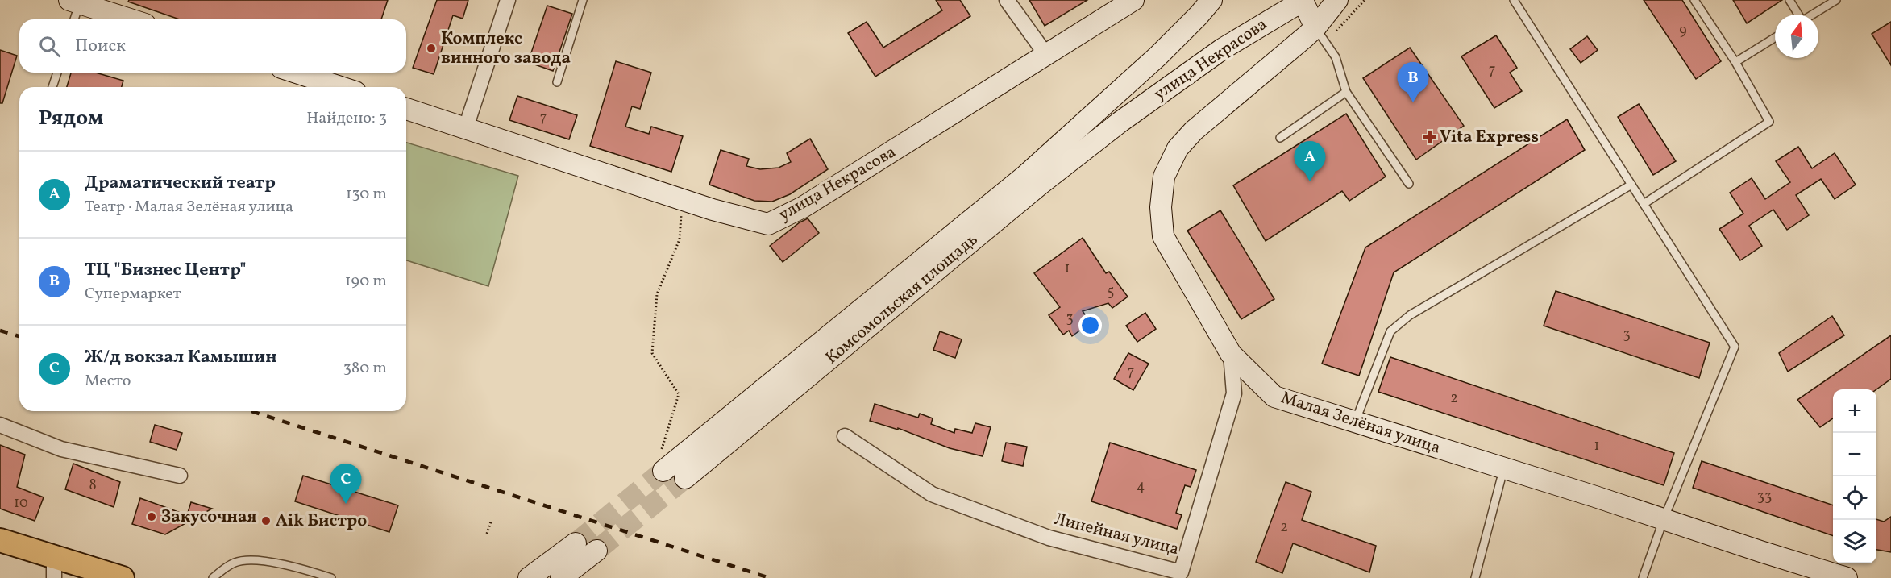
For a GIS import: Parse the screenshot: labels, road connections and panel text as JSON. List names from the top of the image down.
{
  "streets": {
    "street": [
      "улица Некрасова",
      "Комсомольская площадь",
      "Малая Зелёная улица",
      "Линейная улица"
    ]
  },
  "crossings": [
    ["улица Некрасова", "Комсомольская площадь"],
    ["Малая Зелёная улица", "Линейная улица"]
  ],
  "places": {
    "other": ["Комплекс винного завода", "Закусочная", "Aik Бистро"],
    "health": ["Vita Express"]
  },
  "house_numbers": [
    "9",
    "7",
    "7",
    "1",
    "5",
    "3",
    "3",
    "7",
    "2",
    "1",
    "8",
    "4",
    "33",
    "10",
    "2"
  ],
  "north": "top",
  "page": {
    "search": "Поиск",
    "pins": ["B", "A", "C"],
    "heading": ["Рядом", "Найдено: 3"],
    "list": [
      {
        "mark": "A",
        "name": "Драматический театр",
        "note": "Театр · Малая Зелёная улица",
        "value": "130 m"
      },
      {
        "mark": "B",
        "name": "ТЦ \"Бизнес Центр\"",
        "note": "Супермаркет",
        "value": "190 m"
      },
      {
        "mark": "C",
        "name": "Ж/д вокзал Камышин",
        "note": "Место",
        "value": "380 m"
      }
    ],
    "map_buttons": ["+", "−"]
  }
}
